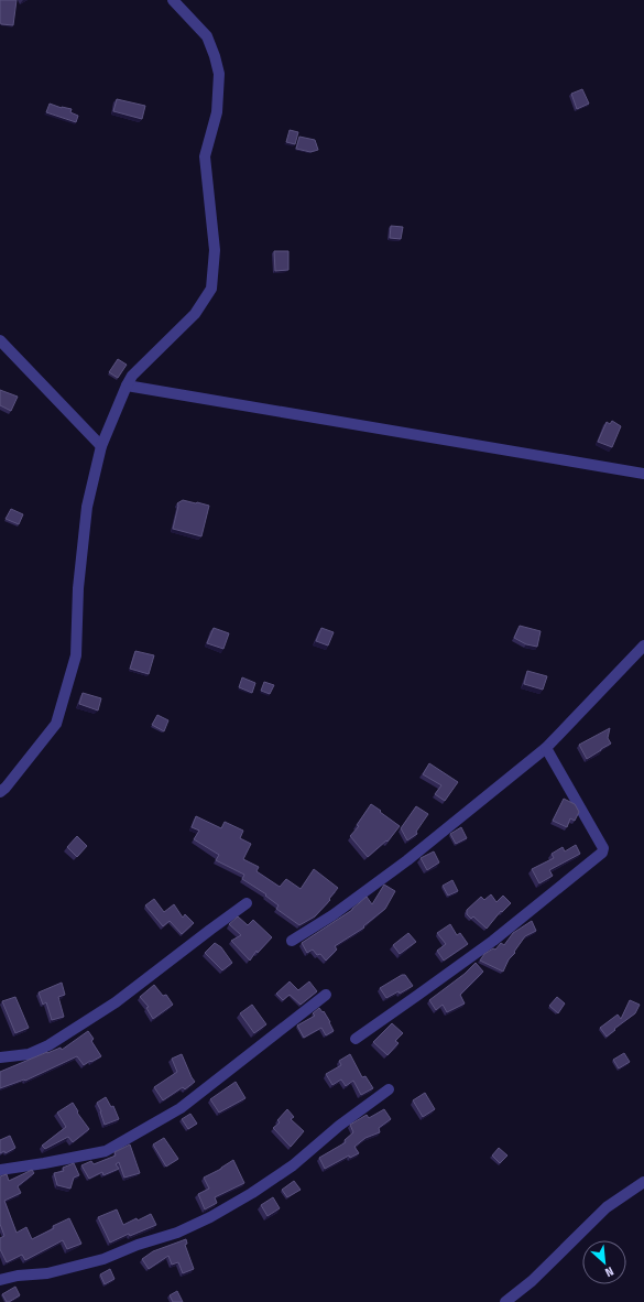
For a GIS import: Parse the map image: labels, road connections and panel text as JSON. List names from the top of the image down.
{
  "north": "bottom right"
}
